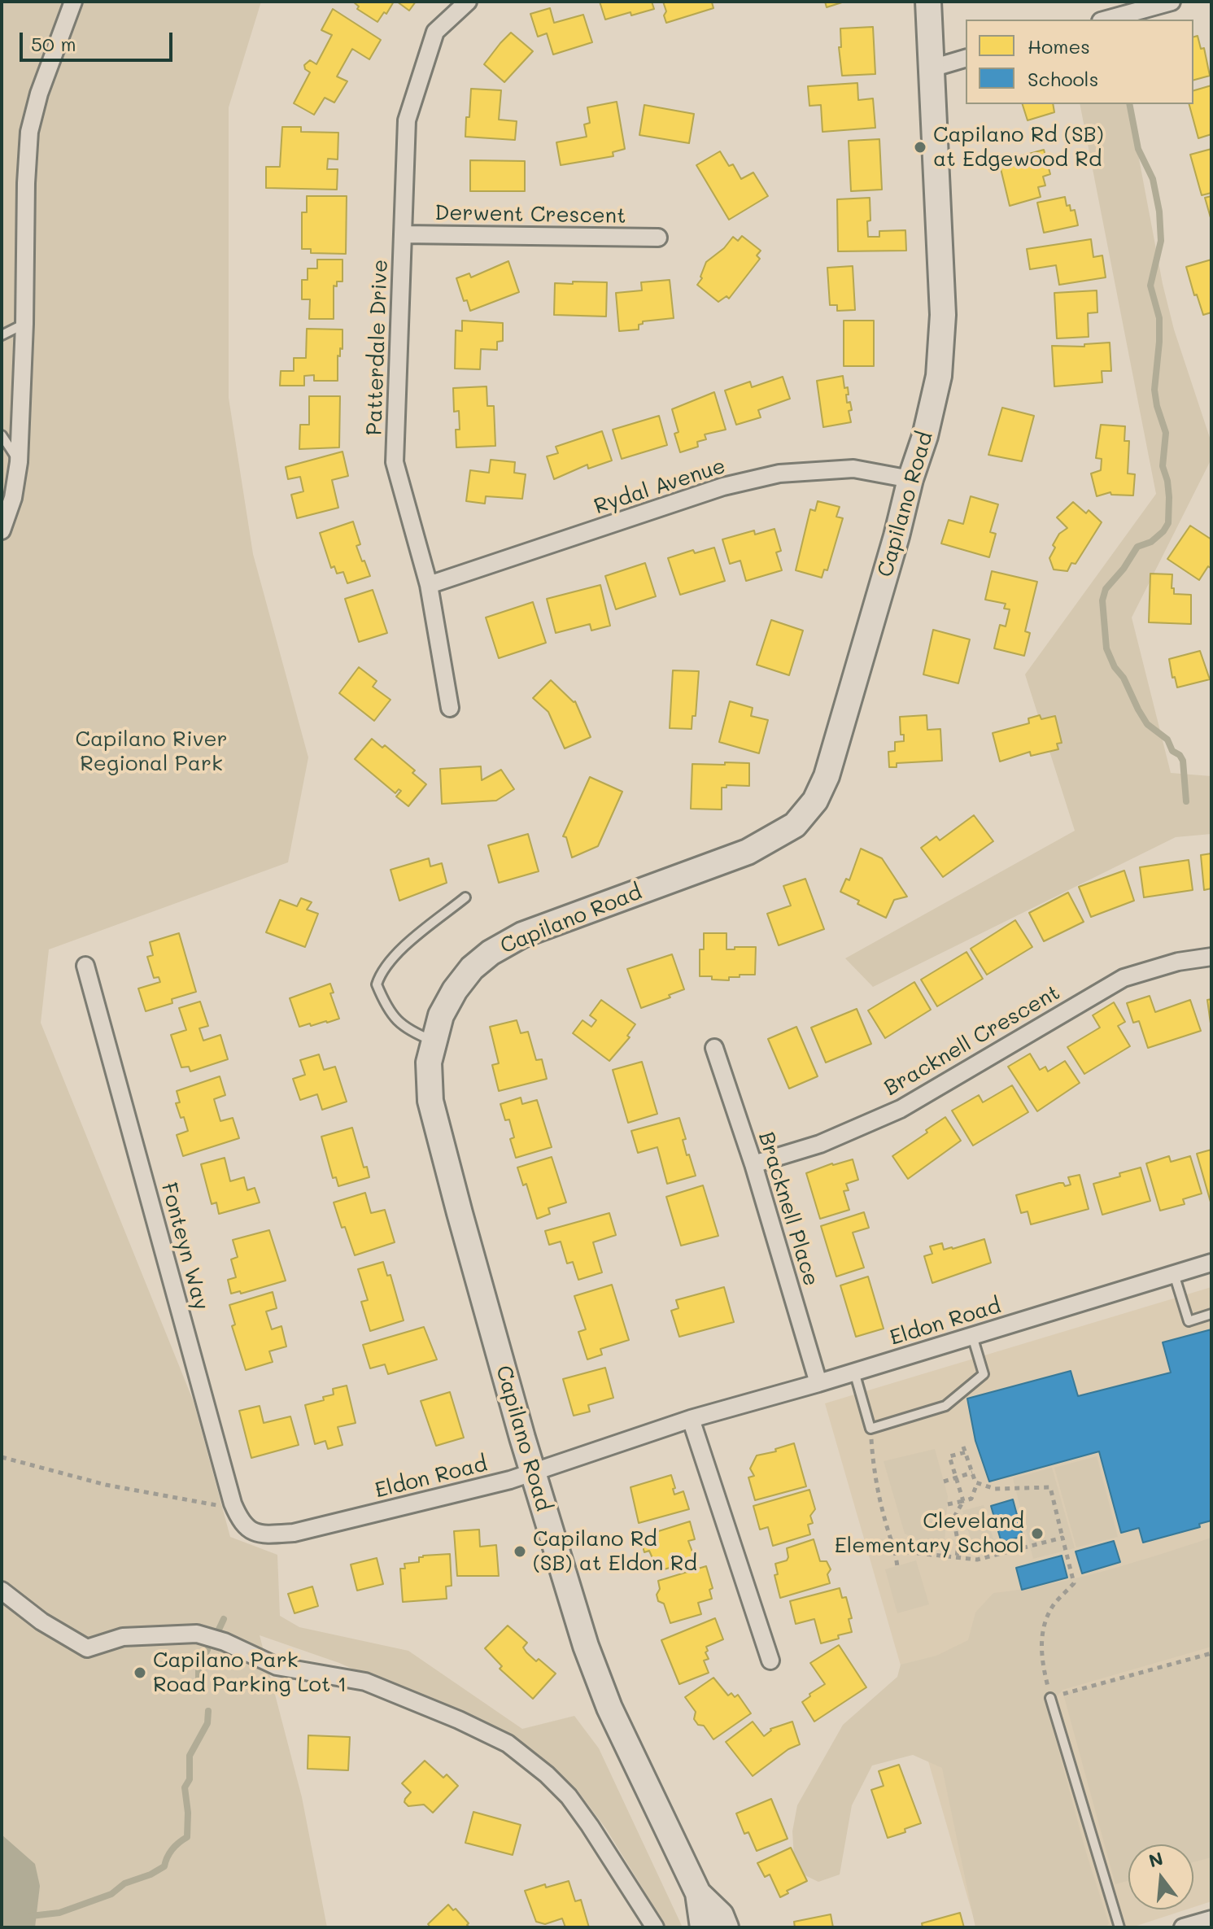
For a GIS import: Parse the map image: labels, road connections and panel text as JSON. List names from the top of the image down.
{
  "streets": {
    "main road": ["Capilano Road"],
    "street": [
      "Derwent Crescent",
      "Patterdale Drive",
      "Rydal Avenue",
      "Bracknell Crescent",
      "Bracknell Place",
      "Fonteyn Way",
      "Eldon Road"
    ]
  },
  "crossings": [
    ["Derwent Crescent", "Patterdale Drive"],
    ["Patterdale Drive", "Rydal Avenue"],
    ["Rydal Avenue", "Capilano Road"],
    ["Capilano Road", "Eldon Road"],
    ["Bracknell Crescent", "Bracknell Place"],
    ["Bracknell Place", "Eldon Road"],
    ["Fonteyn Way", "Eldon Road"]
  ],
  "parks": ["Capilano River Regional Park"],
  "places": [
    "Capilano Rd (SB) at Edgewood Rd",
    "Cleveland Elementary School",
    "Capilano Rd (SB) at Eldon Rd",
    "Capilano Park Road Parking Lot 1"
  ],
  "legend": ["Homes", "Schools"],
  "scale_bar": "50 m",
  "north": "top"
}
